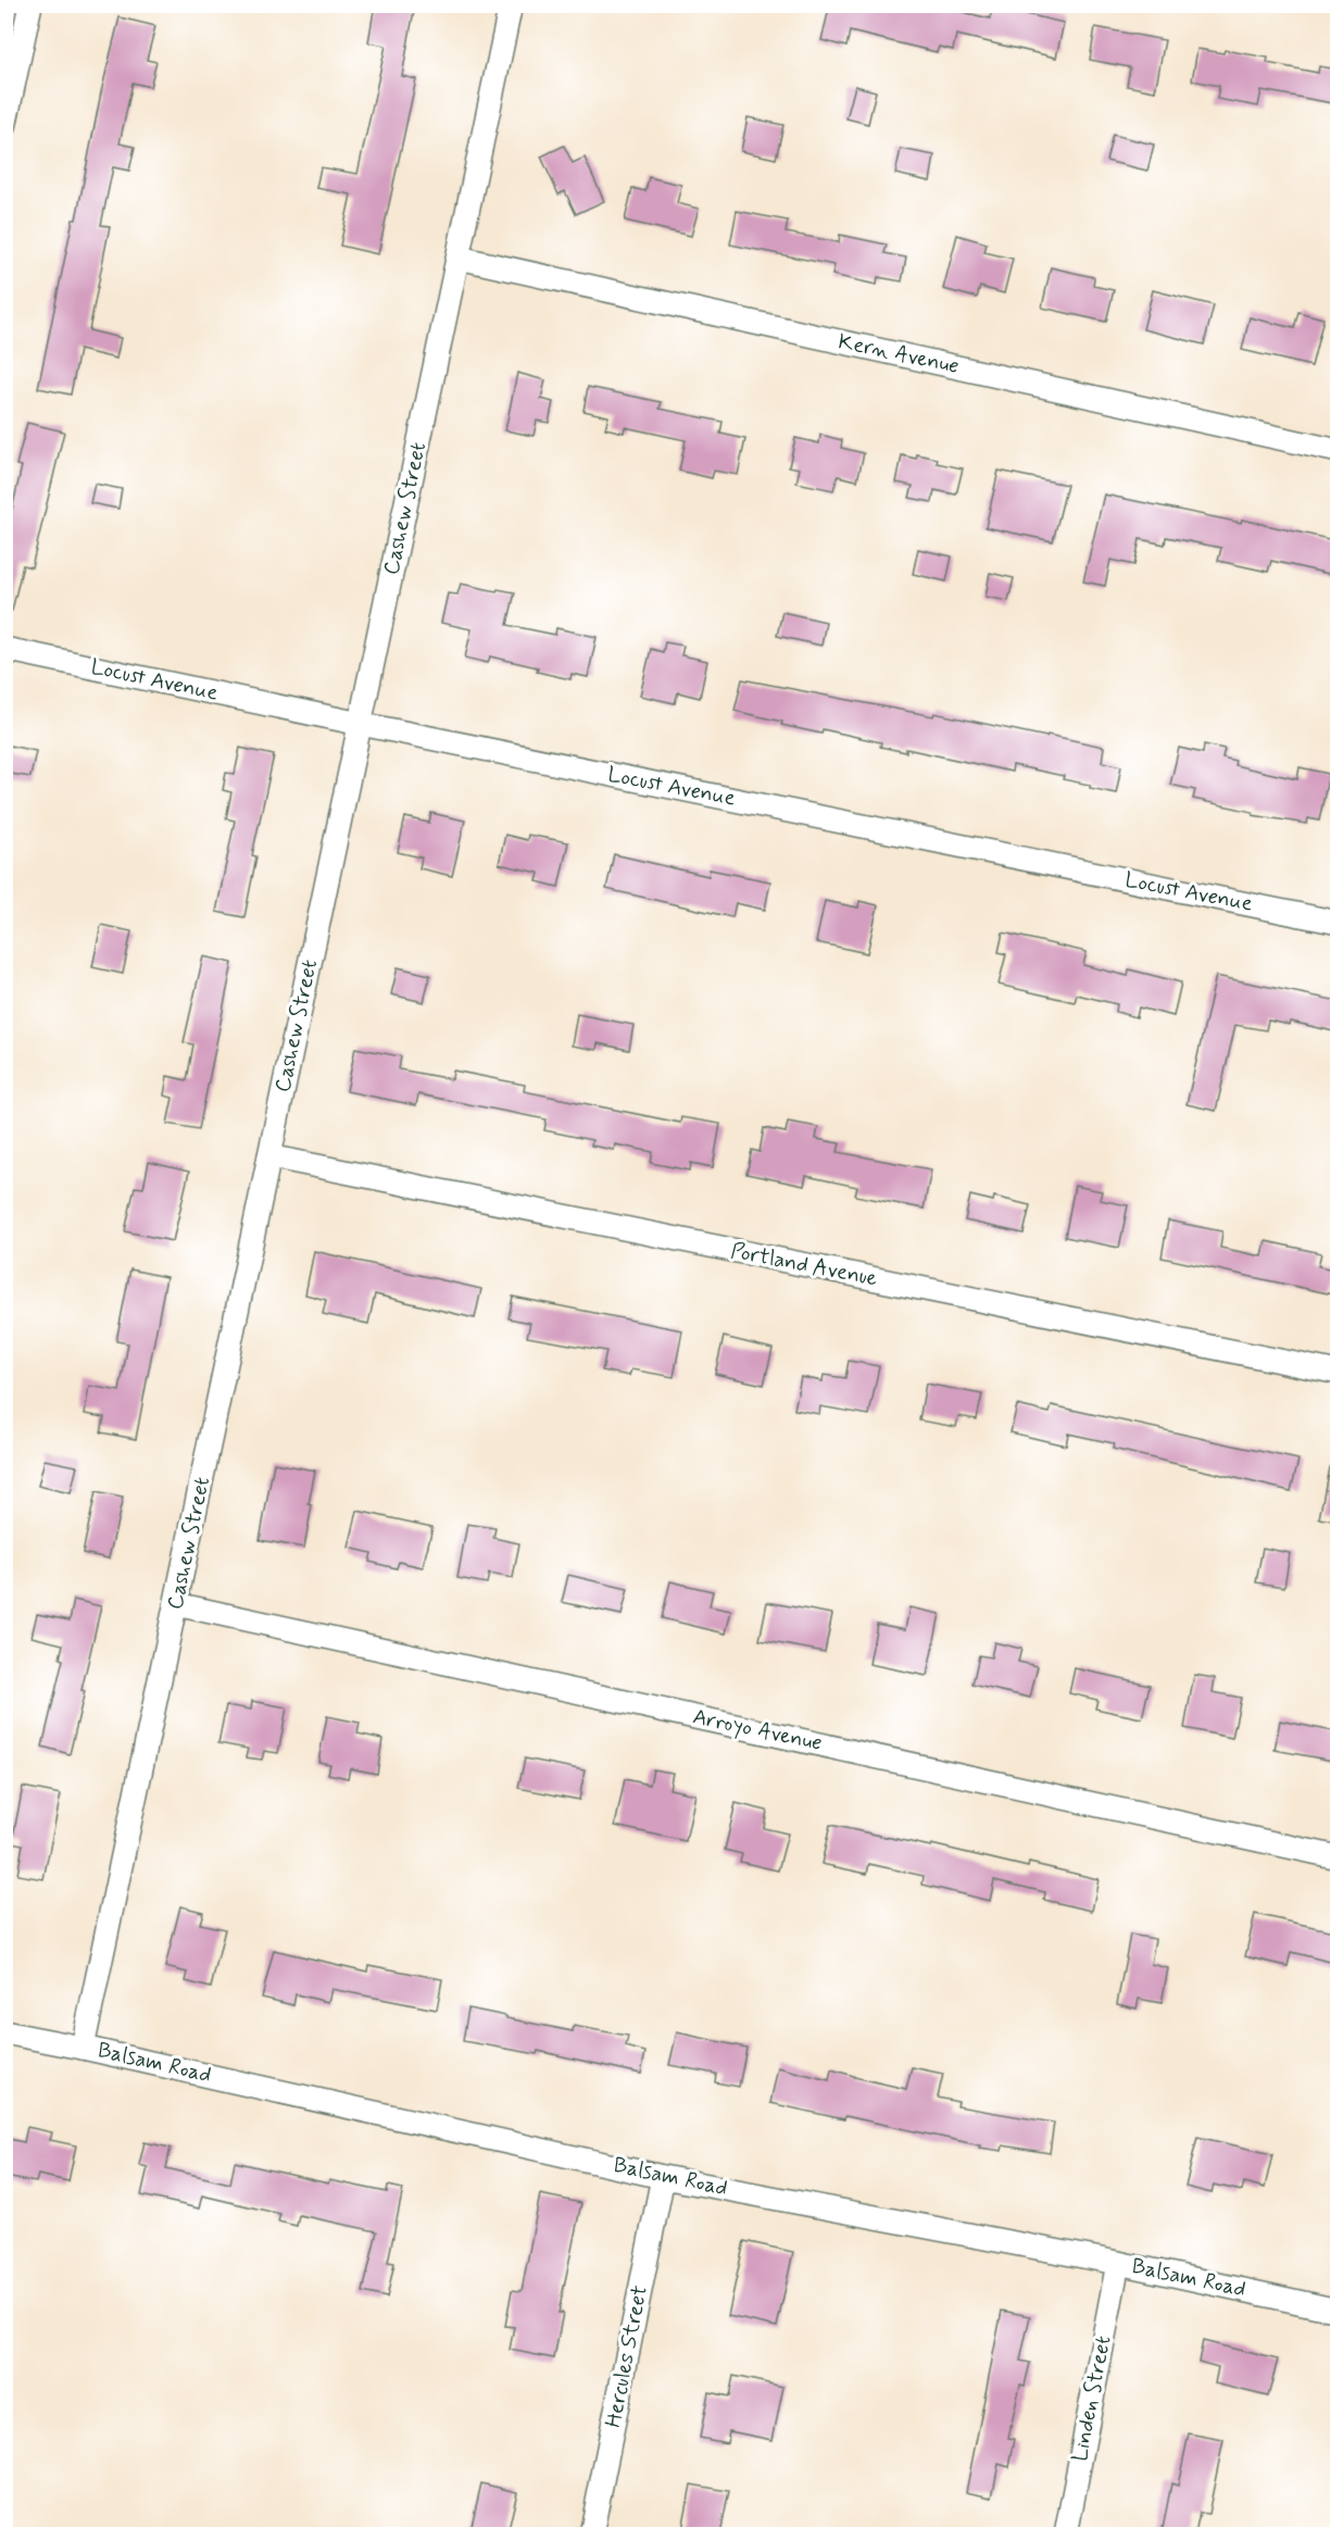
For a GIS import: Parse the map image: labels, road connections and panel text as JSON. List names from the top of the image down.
{
  "streets": {
    "street": [
      "Kern Avenue",
      "Cashew Street",
      "Locust Avenue",
      "Portland Avenue",
      "Arroyo Avenue",
      "Balsam Road",
      "Hercules Street",
      "Linden Street"
    ]
  },
  "crossings": [
    ["Kern Avenue", "Cashew Street"],
    ["Cashew Street", "Locust Avenue"],
    ["Cashew Street", "Portland Avenue"],
    ["Cashew Street", "Arroyo Avenue"],
    ["Cashew Street", "Balsam Road"],
    ["Balsam Road", "Hercules Street"],
    ["Balsam Road", "Linden Street"]
  ]
}
